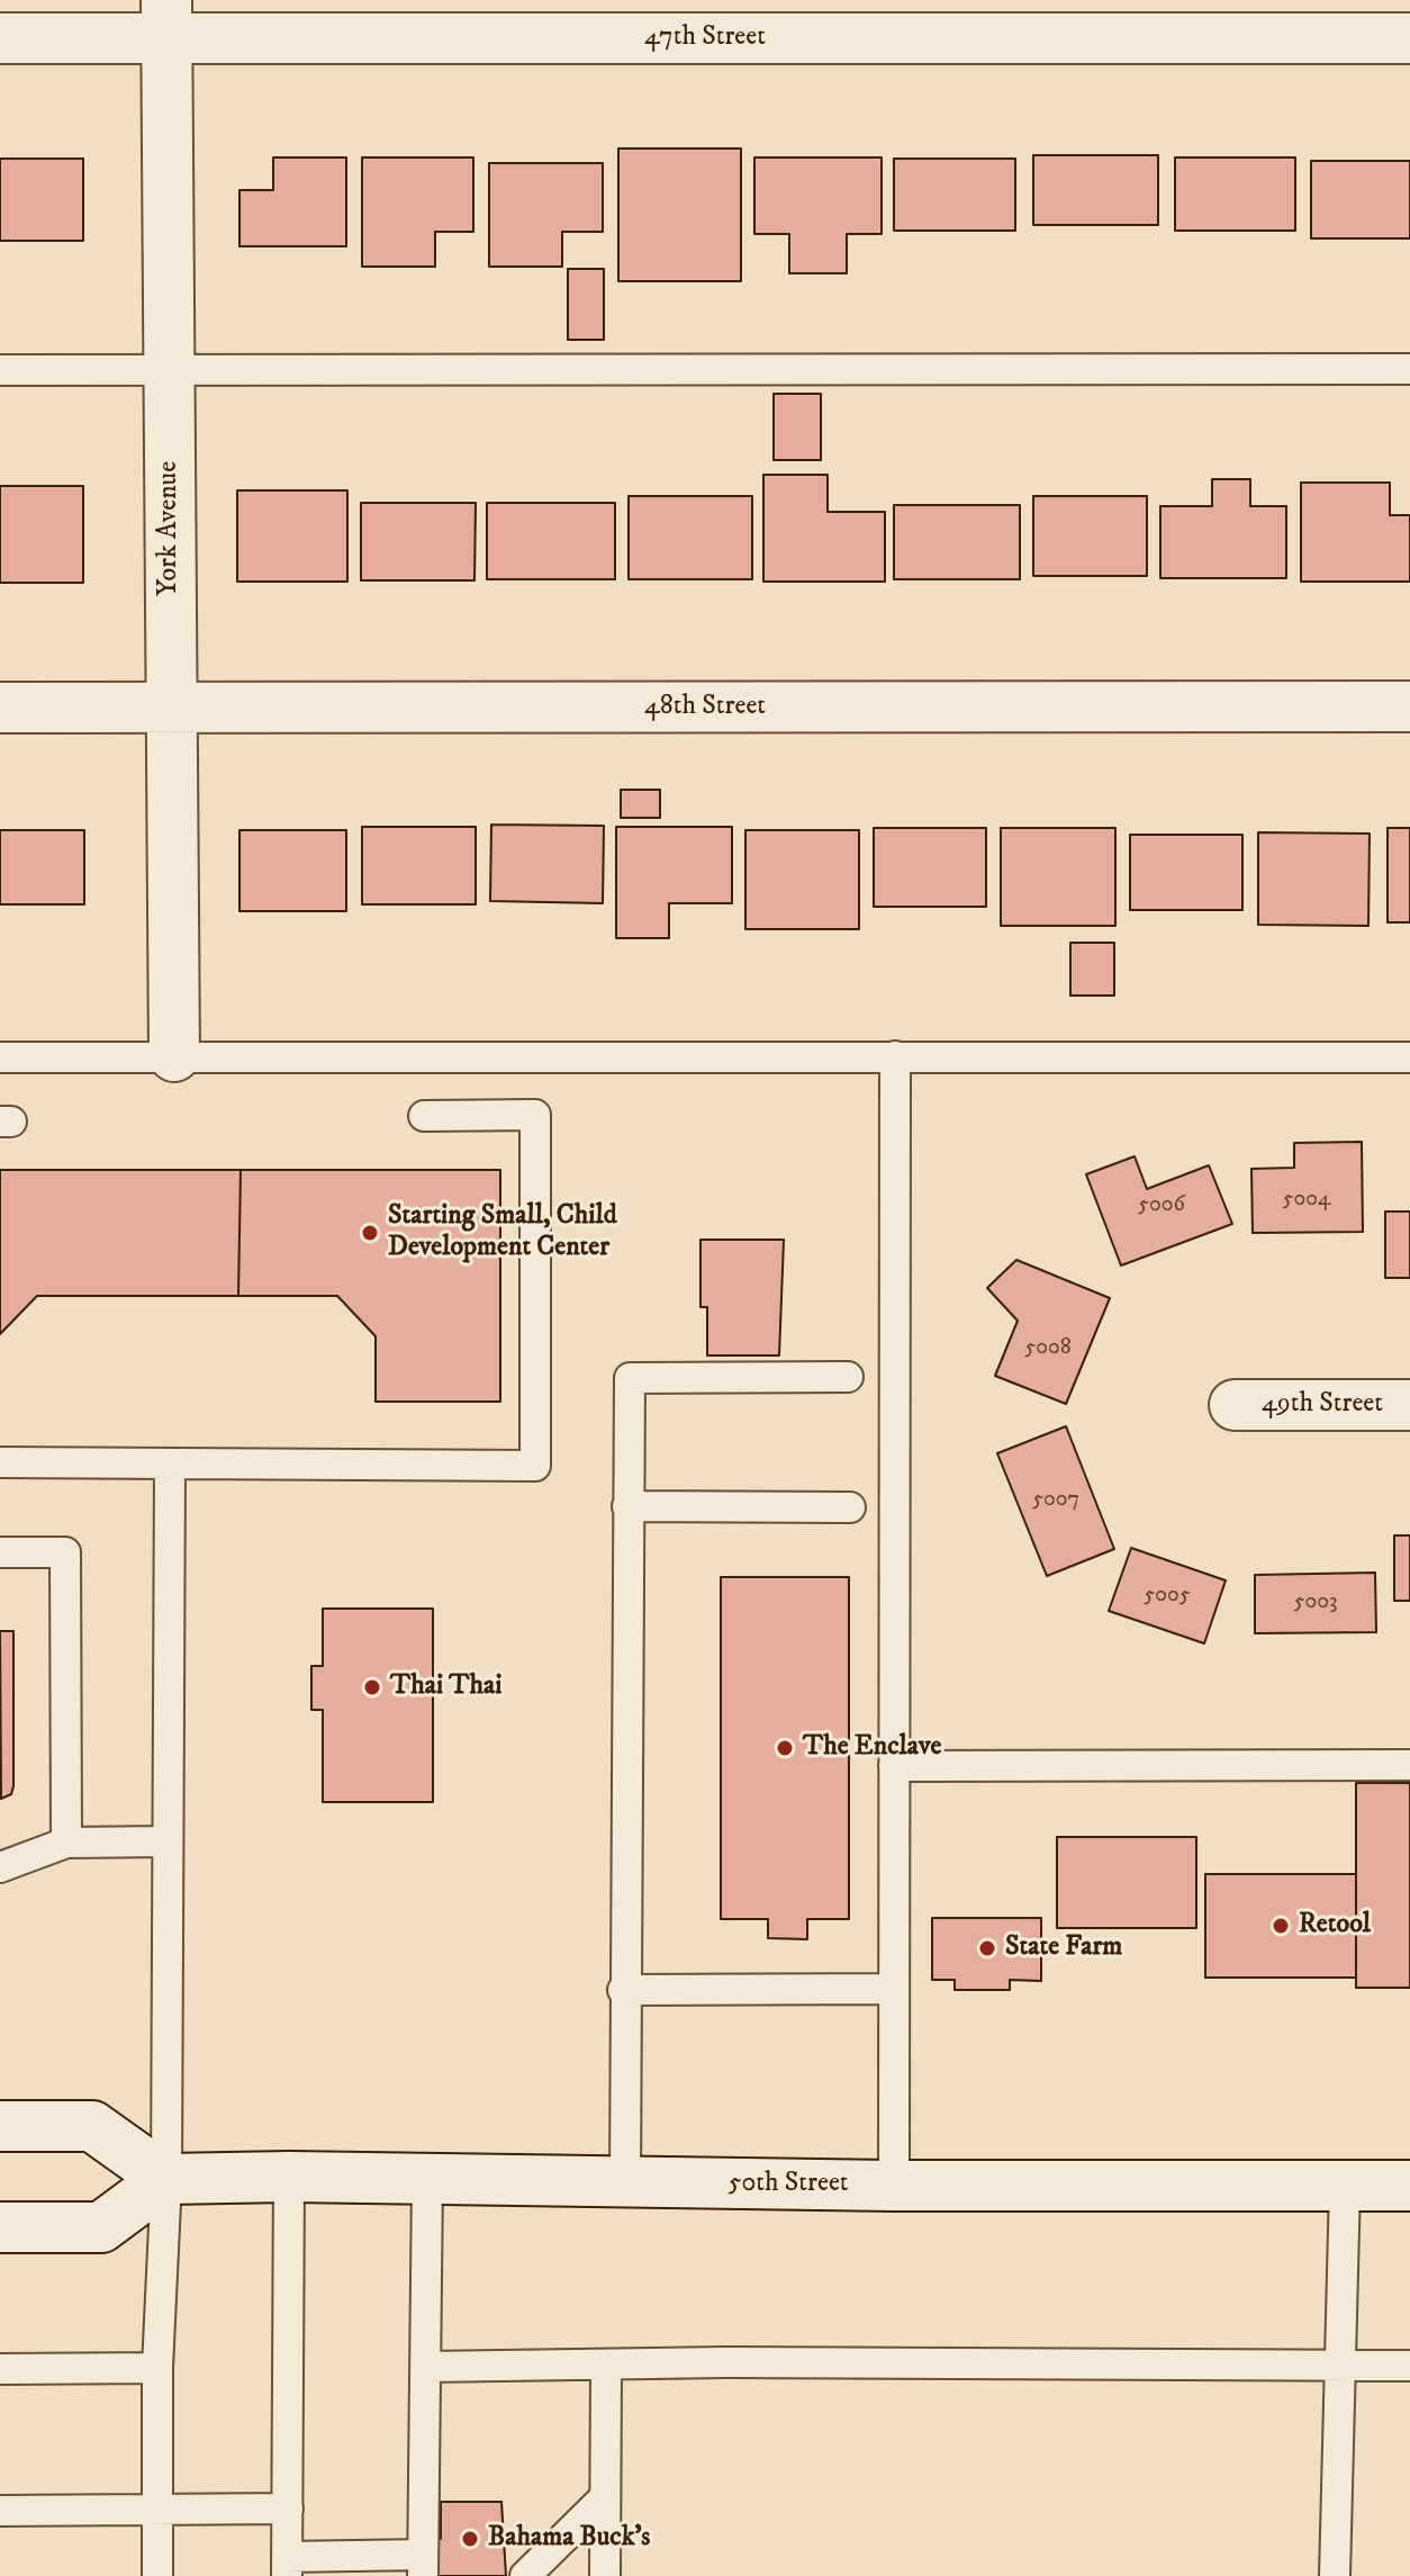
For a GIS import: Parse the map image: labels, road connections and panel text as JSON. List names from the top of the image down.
{
  "streets": {
    "street": [
      "47th Street",
      "York Avenue",
      "48th Street",
      "49th Street",
      "50th Street"
    ]
  },
  "crossings": [
    ["47th Street", "York Avenue"],
    ["York Avenue", "48th Street"]
  ],
  "places": [
    "Starting Small, Child Development Center",
    "Thai Thai",
    "The Enclave",
    "Retool",
    "State Farm",
    "Bahama Buck's"
  ],
  "house_numbers": [
    "5004",
    "5006",
    "5008",
    "5007",
    "5005",
    "5003"
  ]
}
